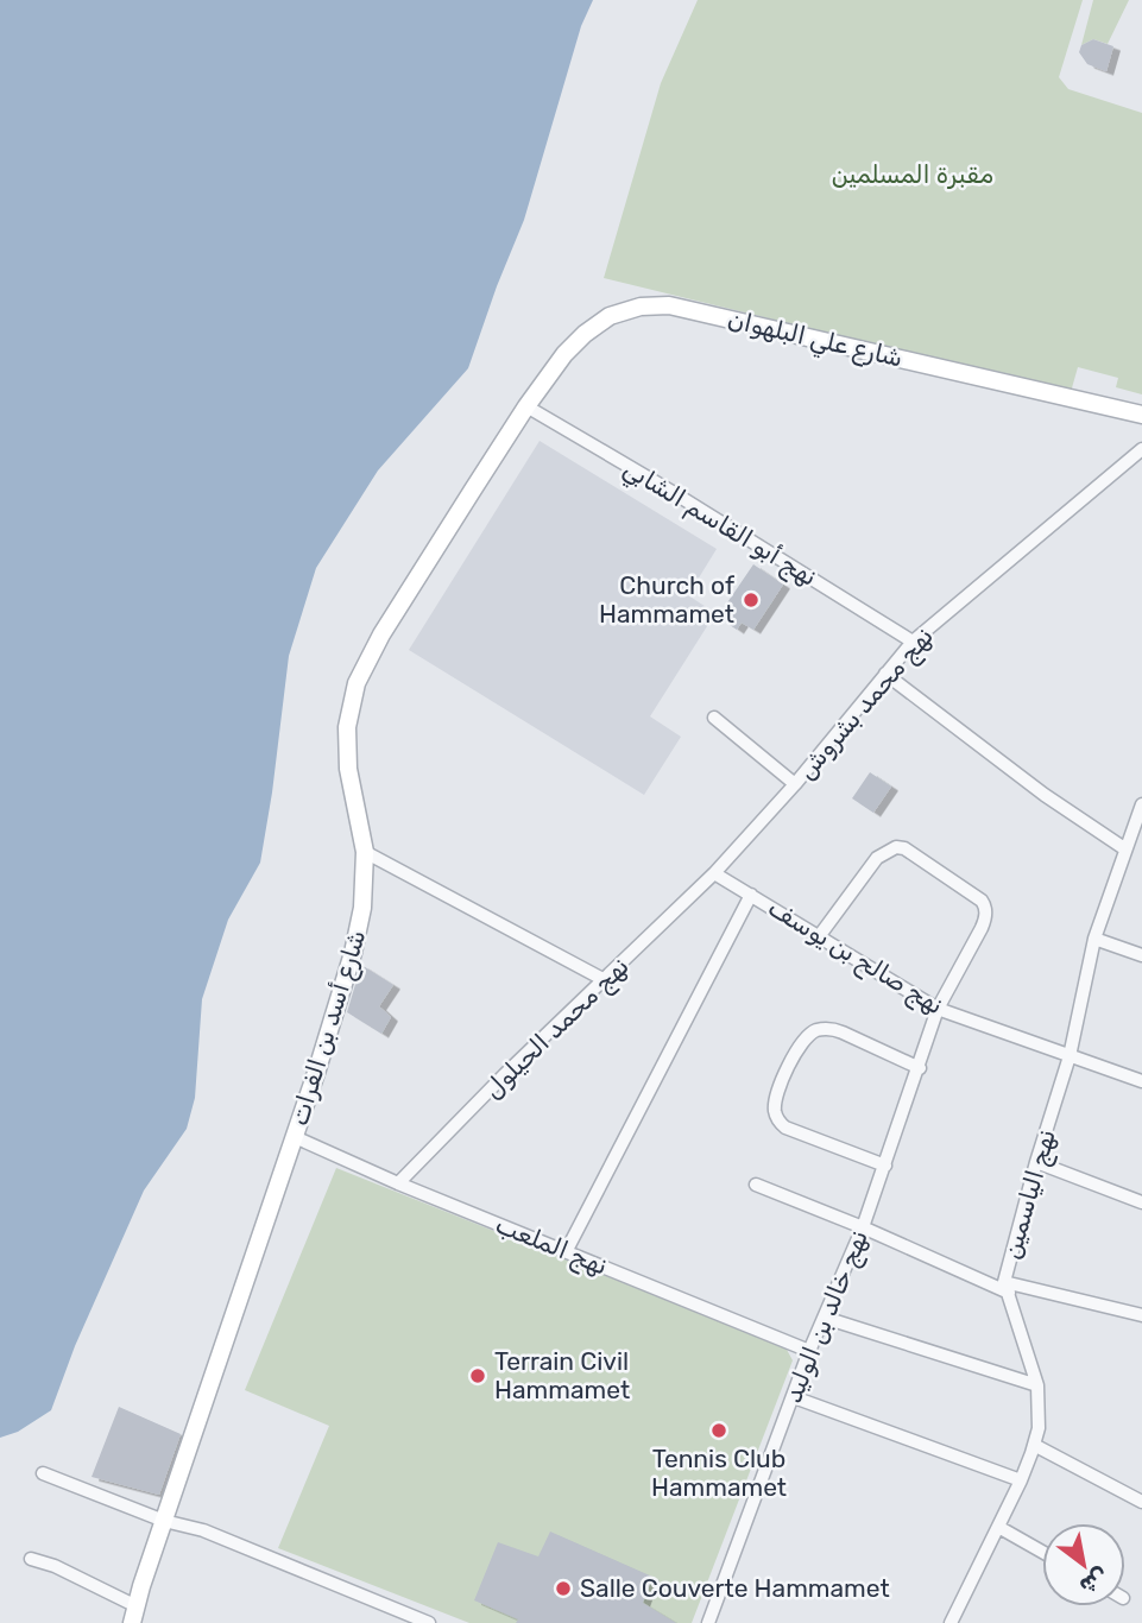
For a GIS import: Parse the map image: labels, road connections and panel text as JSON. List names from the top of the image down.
{
  "streets": {
    "street": [
      "شارع علي البلهوان",
      "نهج أبو القاسم الشابي",
      "نهج محمد بشروش",
      "نهج صالح بن يوسف",
      "شارع أسد بن الفرات",
      "نهج محمد الحيلول",
      "نهج الياسمين",
      "نهج الملعب",
      "نهج خالد بن الوليد"
    ]
  },
  "crossings": [
    ["شارع علي البلهوان", "نهج أبو القاسم الشابي"],
    ["شارع علي البلهوان", "شارع أسد بن الفرات"],
    ["نهج أبو القاسم الشابي", "نهج محمد بشروش"],
    ["نهج أبو القاسم الشابي", "شارع أسد بن الفرات"],
    ["نهج محمد بشروش", "نهج صالح بن يوسف"],
    ["نهج محمد بشروش", "نهج محمد الحيلول"],
    ["نهج صالح بن يوسف", "نهج محمد الحيلول"],
    ["نهج صالح بن يوسف", "نهج الياسمين"],
    ["نهج صالح بن يوسف", "نهج خالد بن الوليد"],
    ["شارع أسد بن الفرات", "نهج الملعب"],
    ["نهج محمد الحيلول", "نهج الملعب"],
    ["نهج الملعب", "نهج خالد بن الوليد"]
  ],
  "parks": ["مقبرة المسلمين"],
  "places": [
    "Church of Hammamet",
    "Terrain Civil Hammamet",
    "Tennis Club Hammamet",
    "Salle Couverte Hammamet"
  ],
  "north": "bottom right"
}
